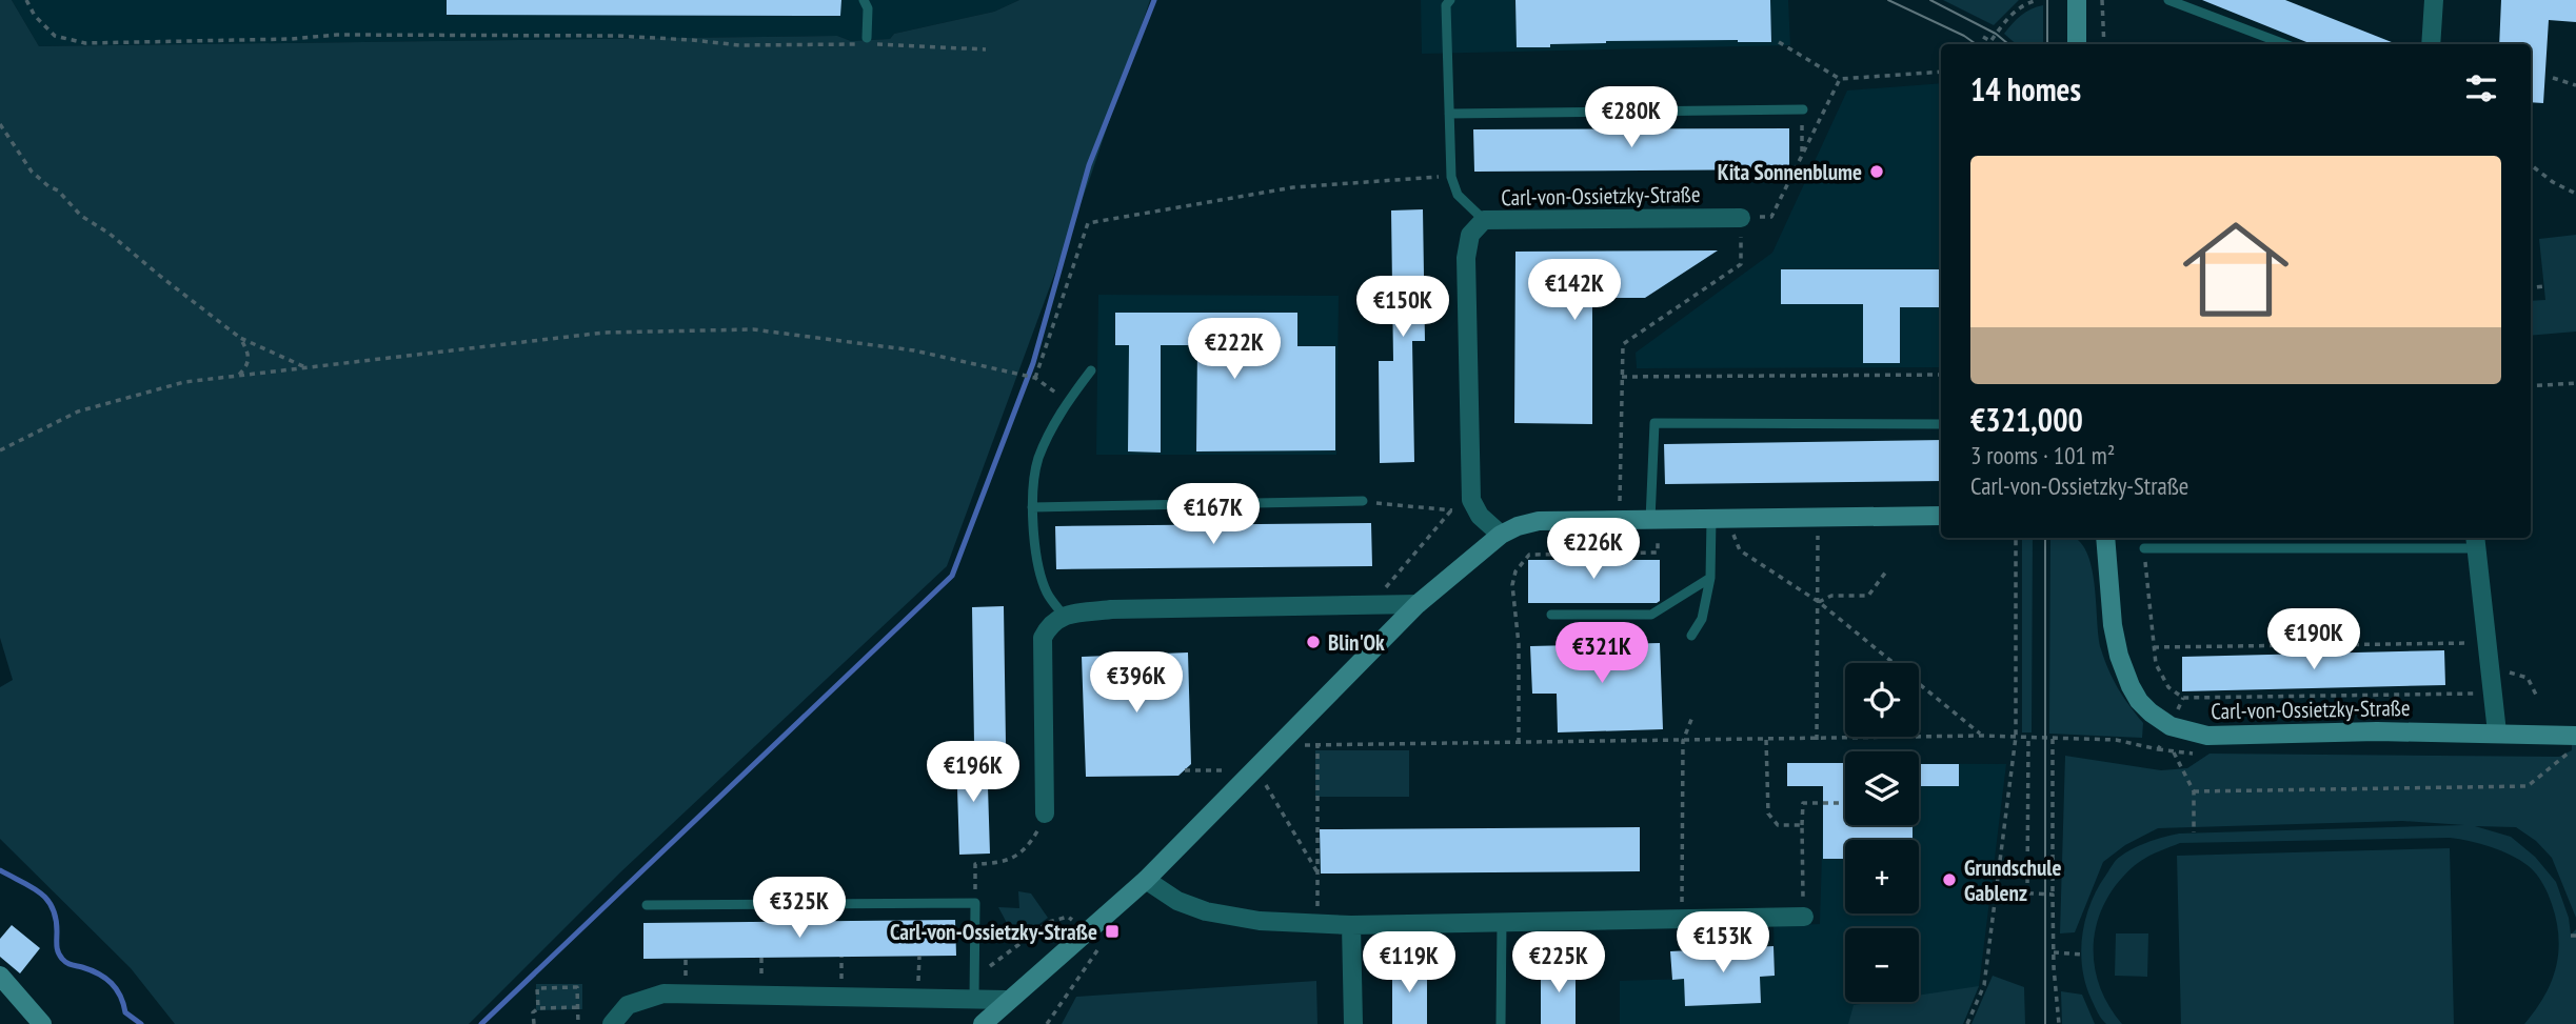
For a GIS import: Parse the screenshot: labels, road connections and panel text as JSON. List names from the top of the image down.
{
  "streets": {
    "street": ["Carl-von-Ossietzky-Straße"]
  },
  "places": {
    "other": ["Kita Sonnenblume", "Blin'Ok", "Grundschule Gablenz"],
    "transit": ["Carl-von-Ossietzky-Straße"]
  },
  "page": {
    "heading": "14 homes",
    "price": [
      "€280K",
      "€142K",
      "€150K",
      "€222K",
      "€167K",
      "€226K",
      "€190K",
      "€321K",
      "€396K",
      "€196K",
      "€325K",
      "€153K",
      "€119K",
      "€225K"
    ],
    "list": [
      {
        "name": "€321,000",
        "note": "3 rooms · 101 m² · Carl-von-Ossietzky-Straße"
      }
    ],
    "map_buttons": ["+", "−"]
  }
}
